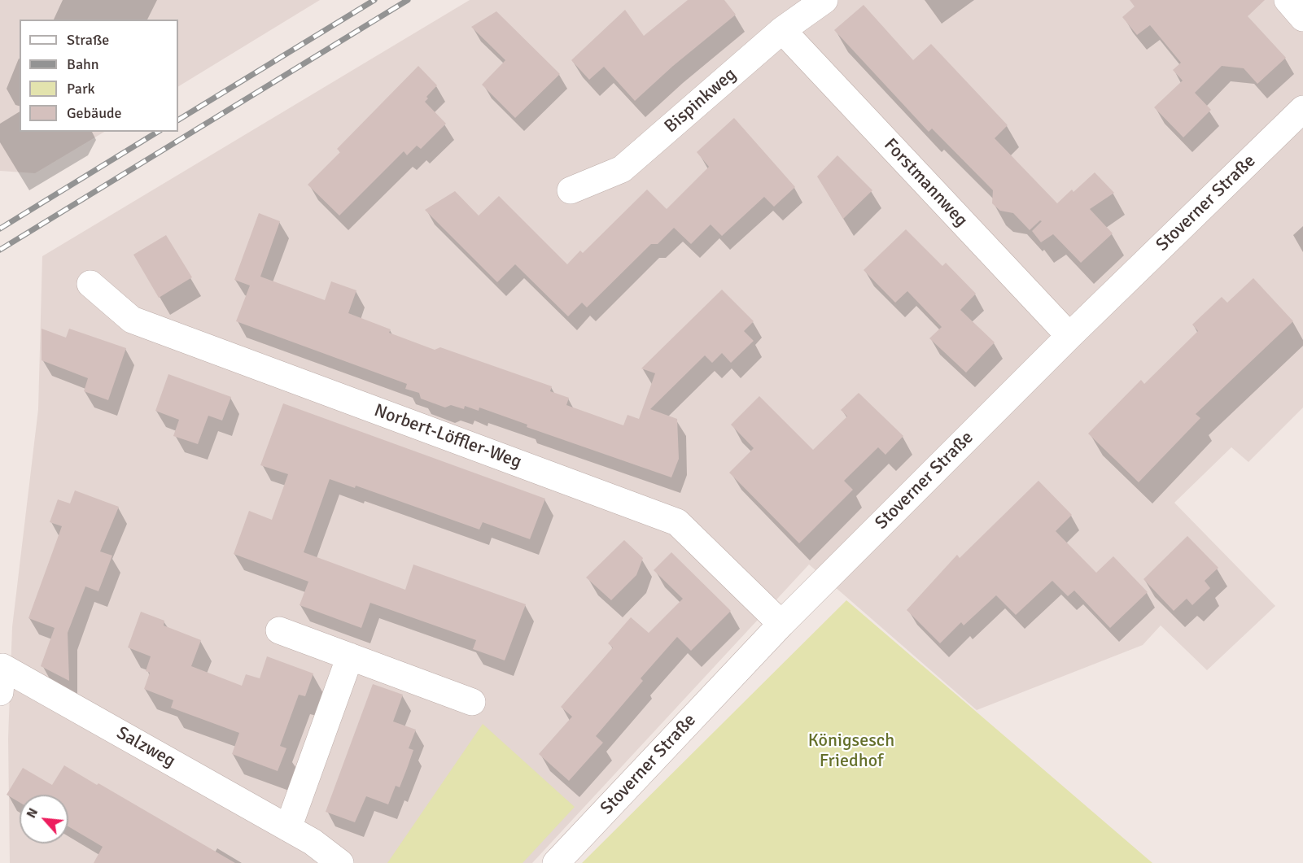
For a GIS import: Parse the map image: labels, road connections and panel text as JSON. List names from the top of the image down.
{
  "streets": {
    "street": [
      "Bispinkweg",
      "Forstmannweg",
      "Stoverner Straße",
      "Norbert-Löffler-Weg",
      "Salzweg"
    ]
  },
  "crossings": [
    ["Bispinkweg", "Forstmannweg"],
    ["Forstmannweg", "Stoverner Straße"],
    ["Stoverner Straße", "Norbert-Löffler-Weg"]
  ],
  "parks": ["Königsesch Friedhof"],
  "legend": [
    "Straße",
    "Bahn",
    "Park",
    "Gebäude"
  ],
  "north": "top left"
}
